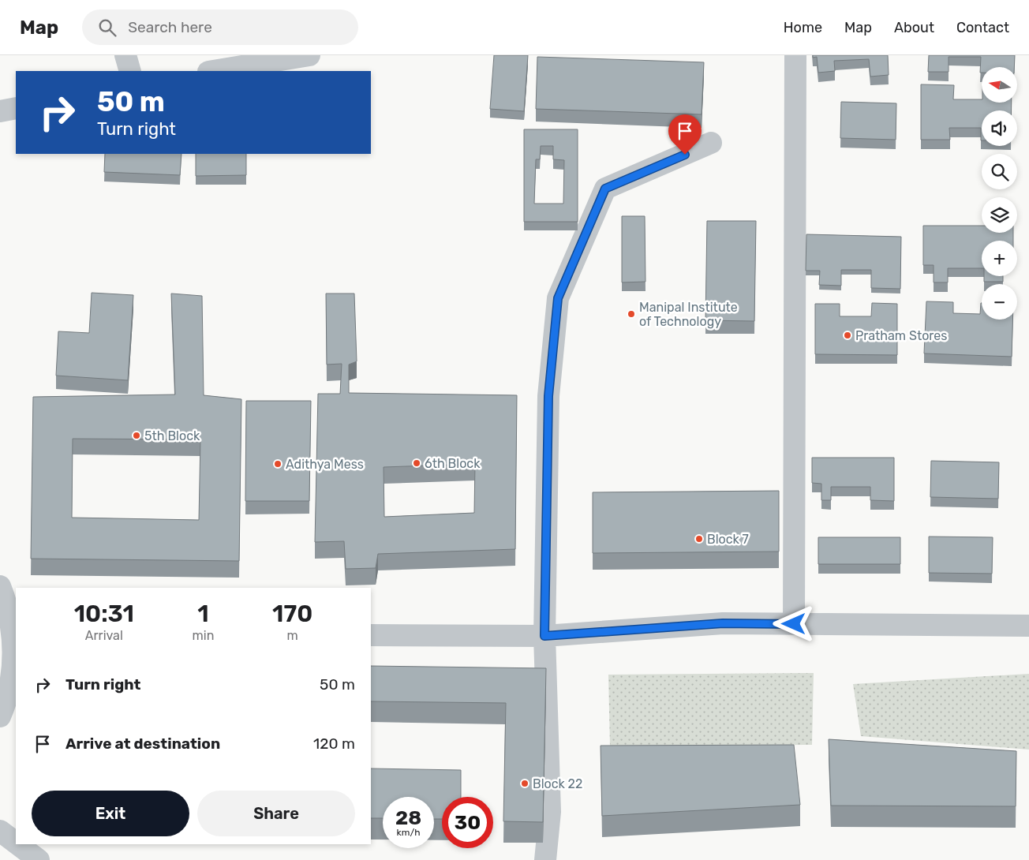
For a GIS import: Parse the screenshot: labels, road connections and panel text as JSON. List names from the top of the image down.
{
  "places": [
    "Manipal Institute of Technology",
    "Pratham Stores",
    "5th Block",
    "6th Block",
    "Adithya Mess",
    "Block 7",
    "Block 22"
  ],
  "north": "left",
  "page": {
    "header": "Map",
    "search": "Search here",
    "nav": [
      "Home",
      "Map",
      "About",
      "Contact"
    ],
    "map_buttons": ["+", "−"],
    "turn": ["50 m", "Turn right"],
    "eta": [
      "10:31",
      "Arrival",
      "1",
      "min",
      "170",
      "m"
    ],
    "list": [
      {
        "name": "Turn right",
        "value": "50 m"
      },
      {
        "name": "Arrive at destination",
        "value": "120 m"
      }
    ],
    "buttons": ["Exit", "Share"],
    "speed": "28 km/h",
    "limit": "30"
  }
}
